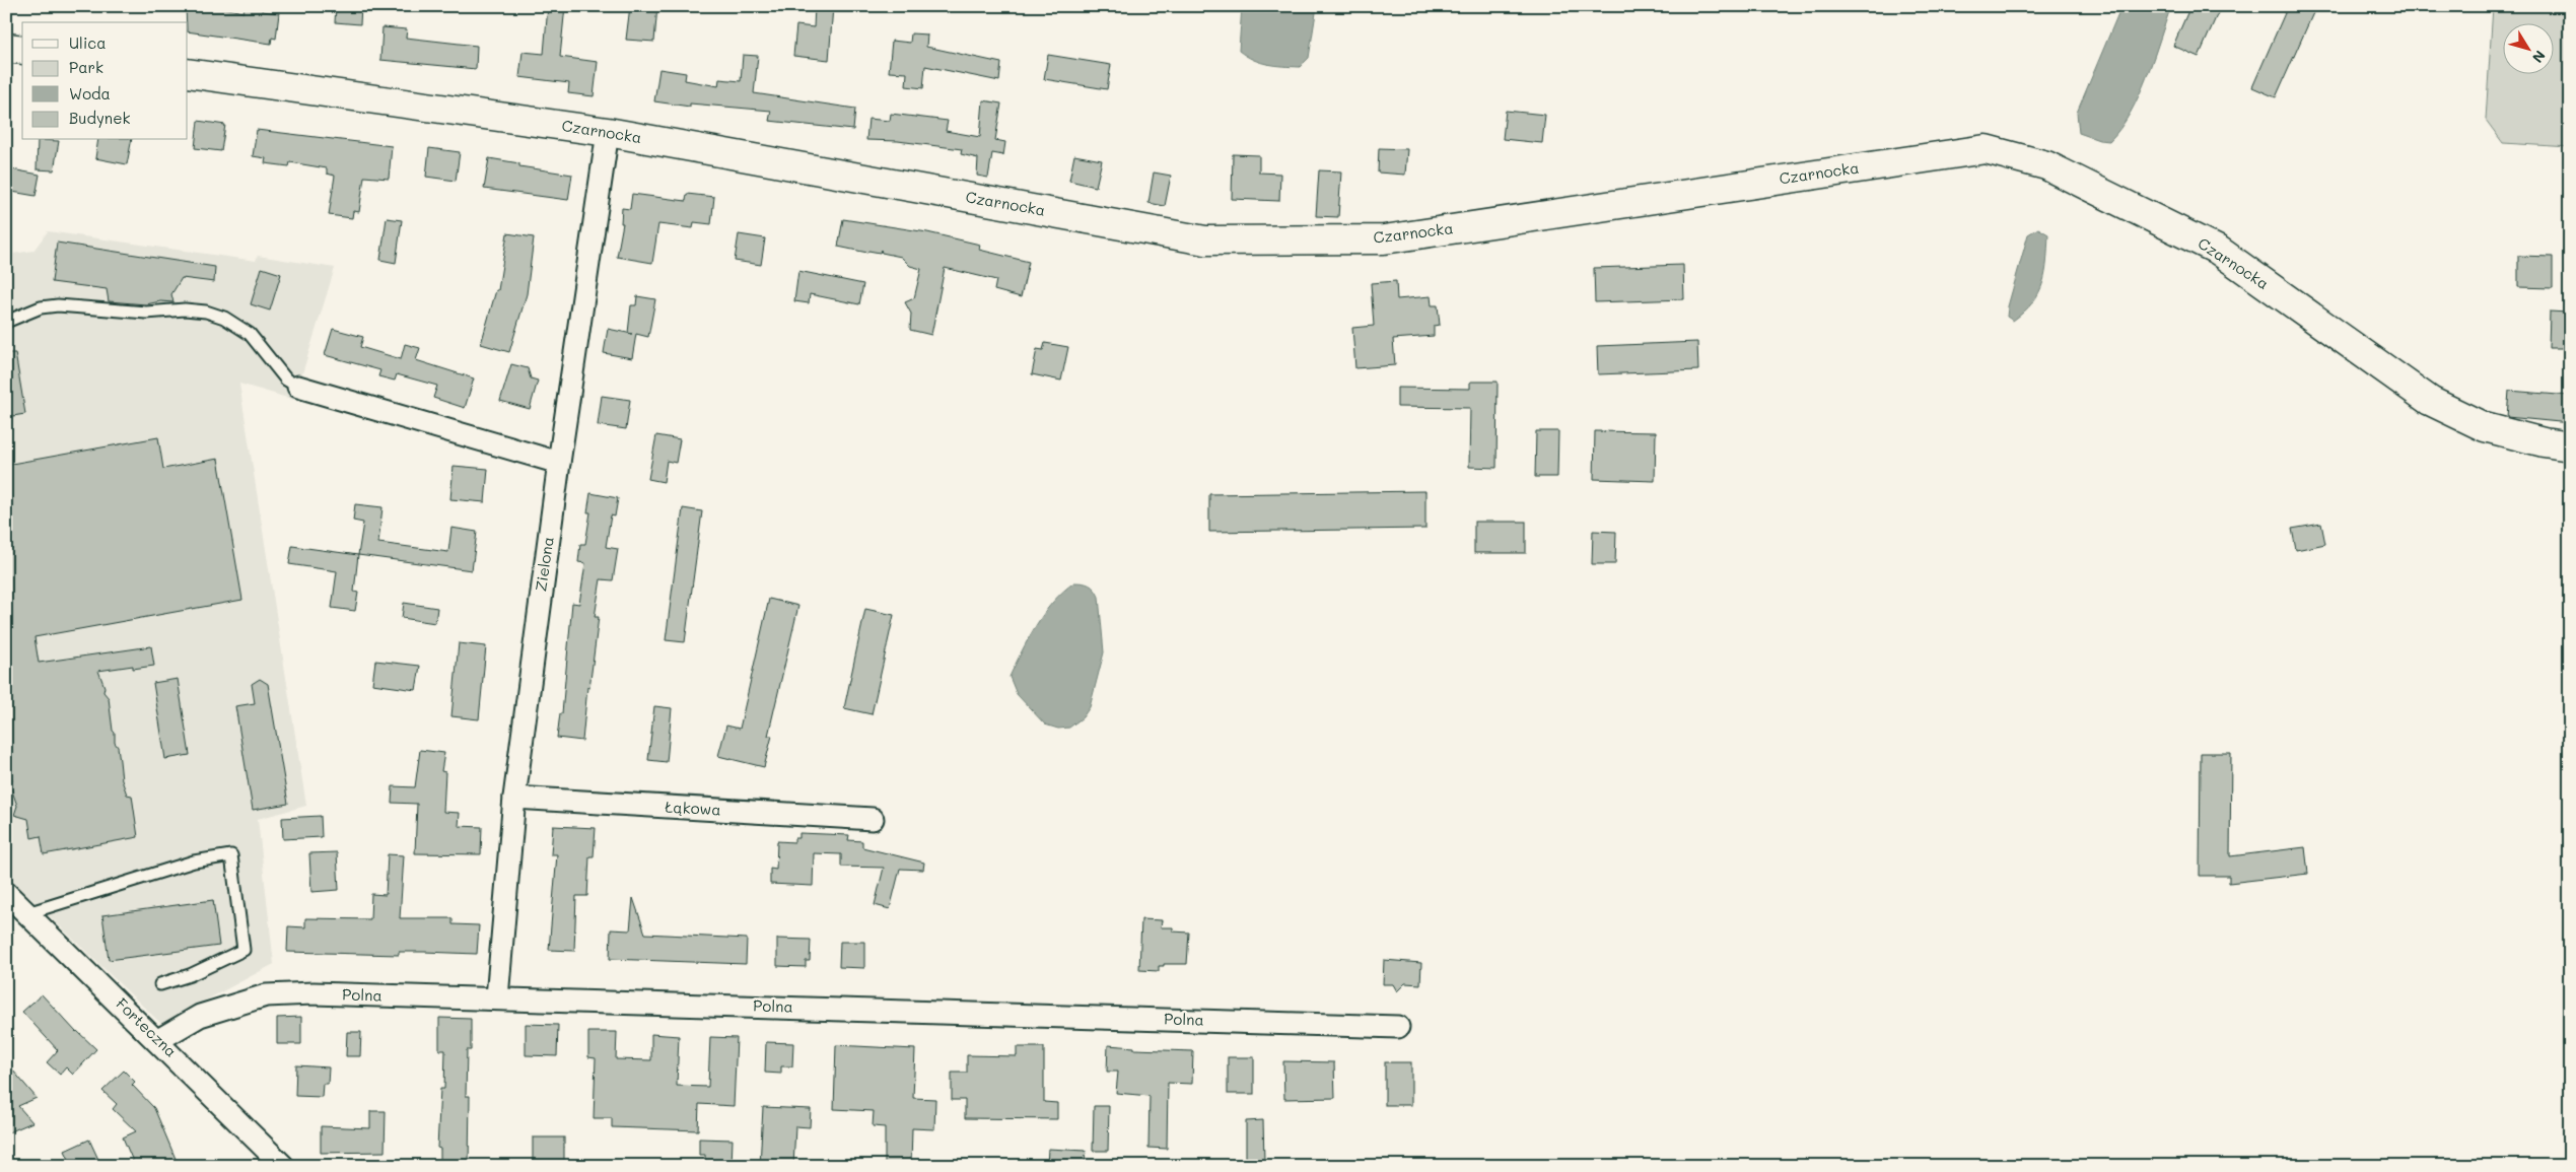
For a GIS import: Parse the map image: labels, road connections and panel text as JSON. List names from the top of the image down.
{
  "streets": {
    "street": [
      "Czarnocka",
      "Zielona",
      "Łąkowa",
      "Polna",
      "Forteczna"
    ]
  },
  "crossings": [
    ["Czarnocka", "Zielona"],
    ["Zielona", "Łąkowa"],
    ["Zielona", "Polna"],
    ["Polna", "Forteczna"]
  ],
  "legend": [
    "Ulica",
    "Park",
    "Woda",
    "Budynek"
  ],
  "north": "bottom right"
}
